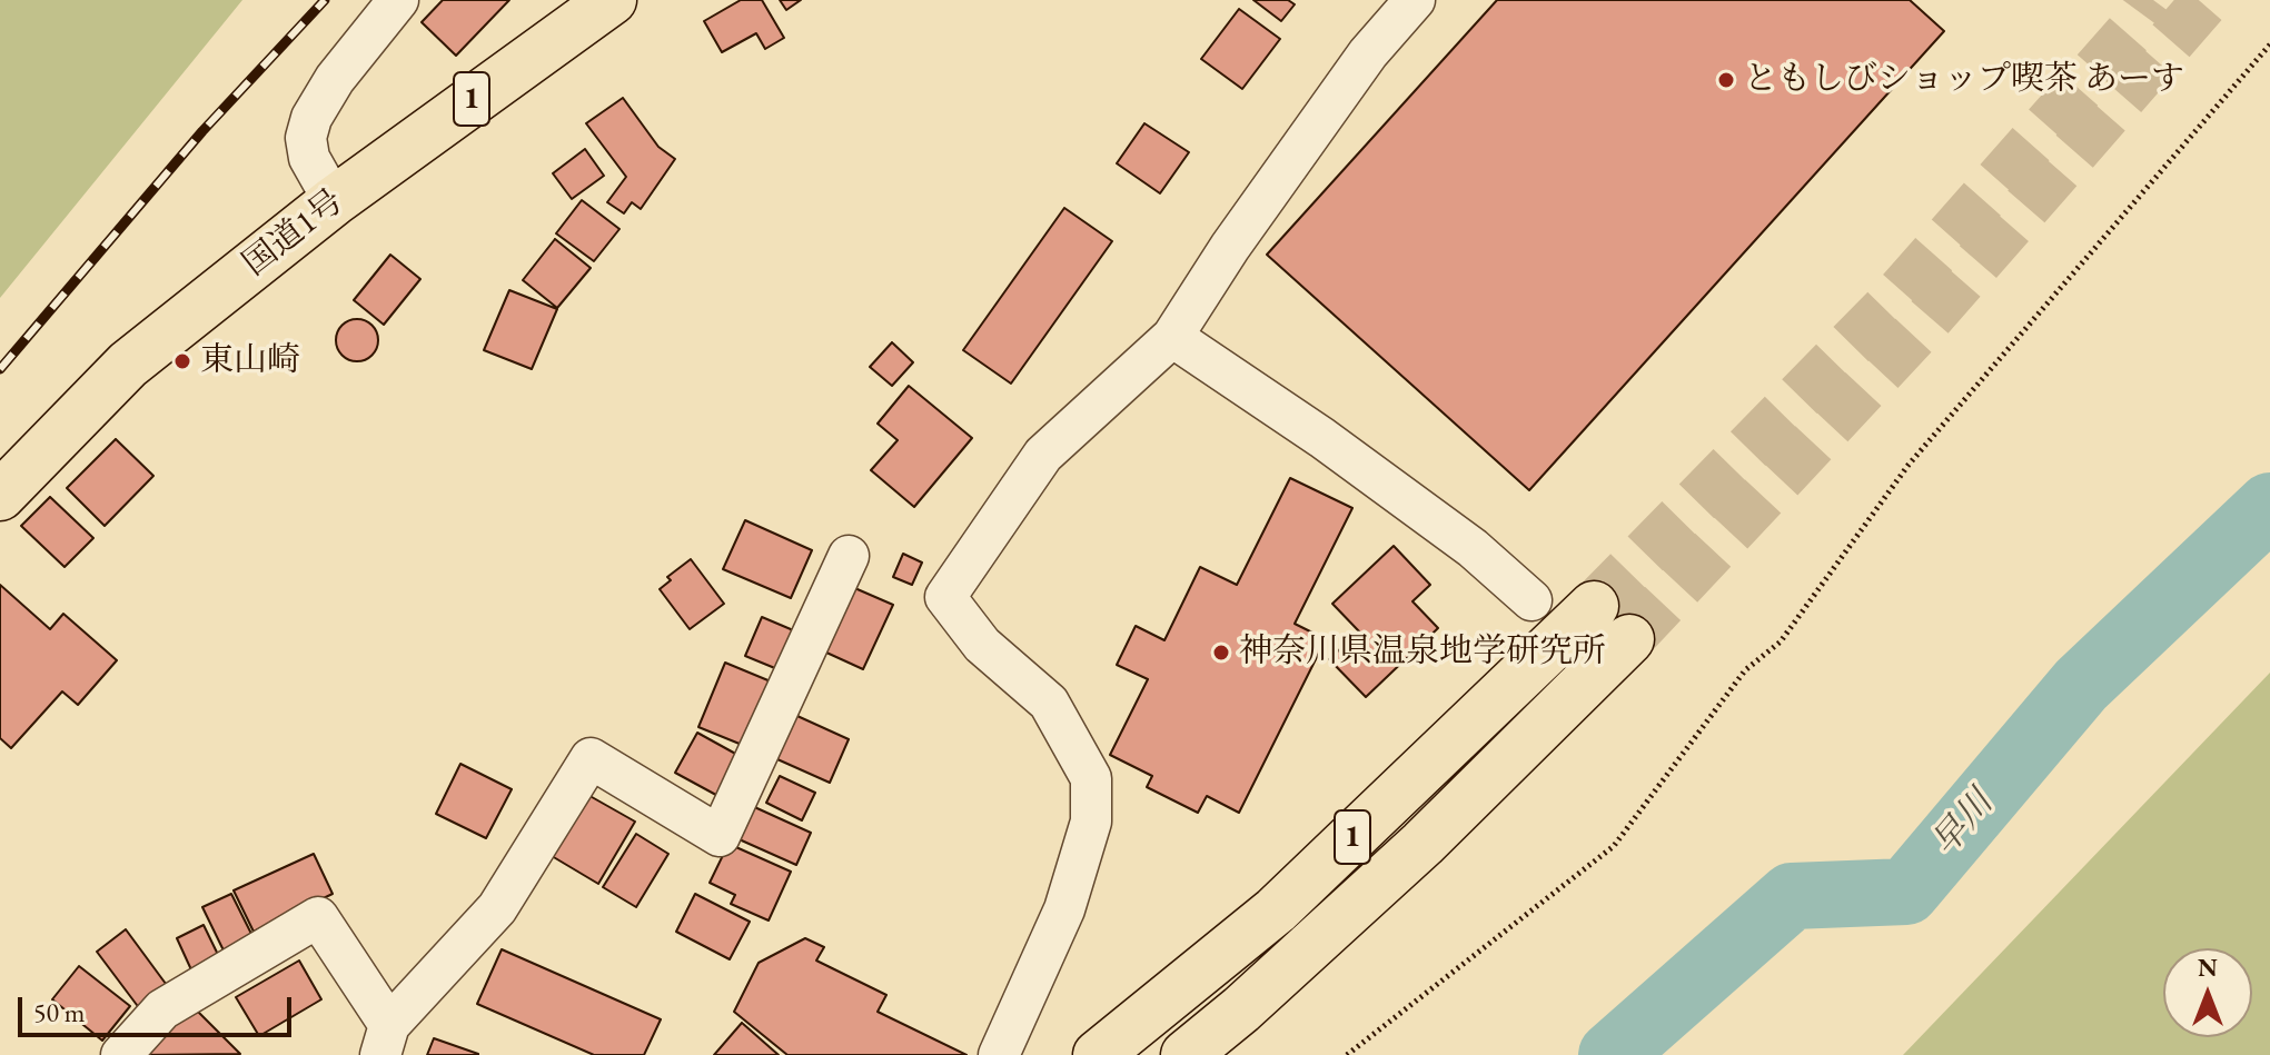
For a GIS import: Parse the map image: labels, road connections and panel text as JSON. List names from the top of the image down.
{
  "streets": {
    "highway": ["1", "国道1号"]
  },
  "water": ["早川"],
  "places": ["ともしびショップ喫茶 あーす", "東山崎", "神奈川県温泉地学研究所"],
  "scale_bar": "50 m",
  "north": "top"
}
